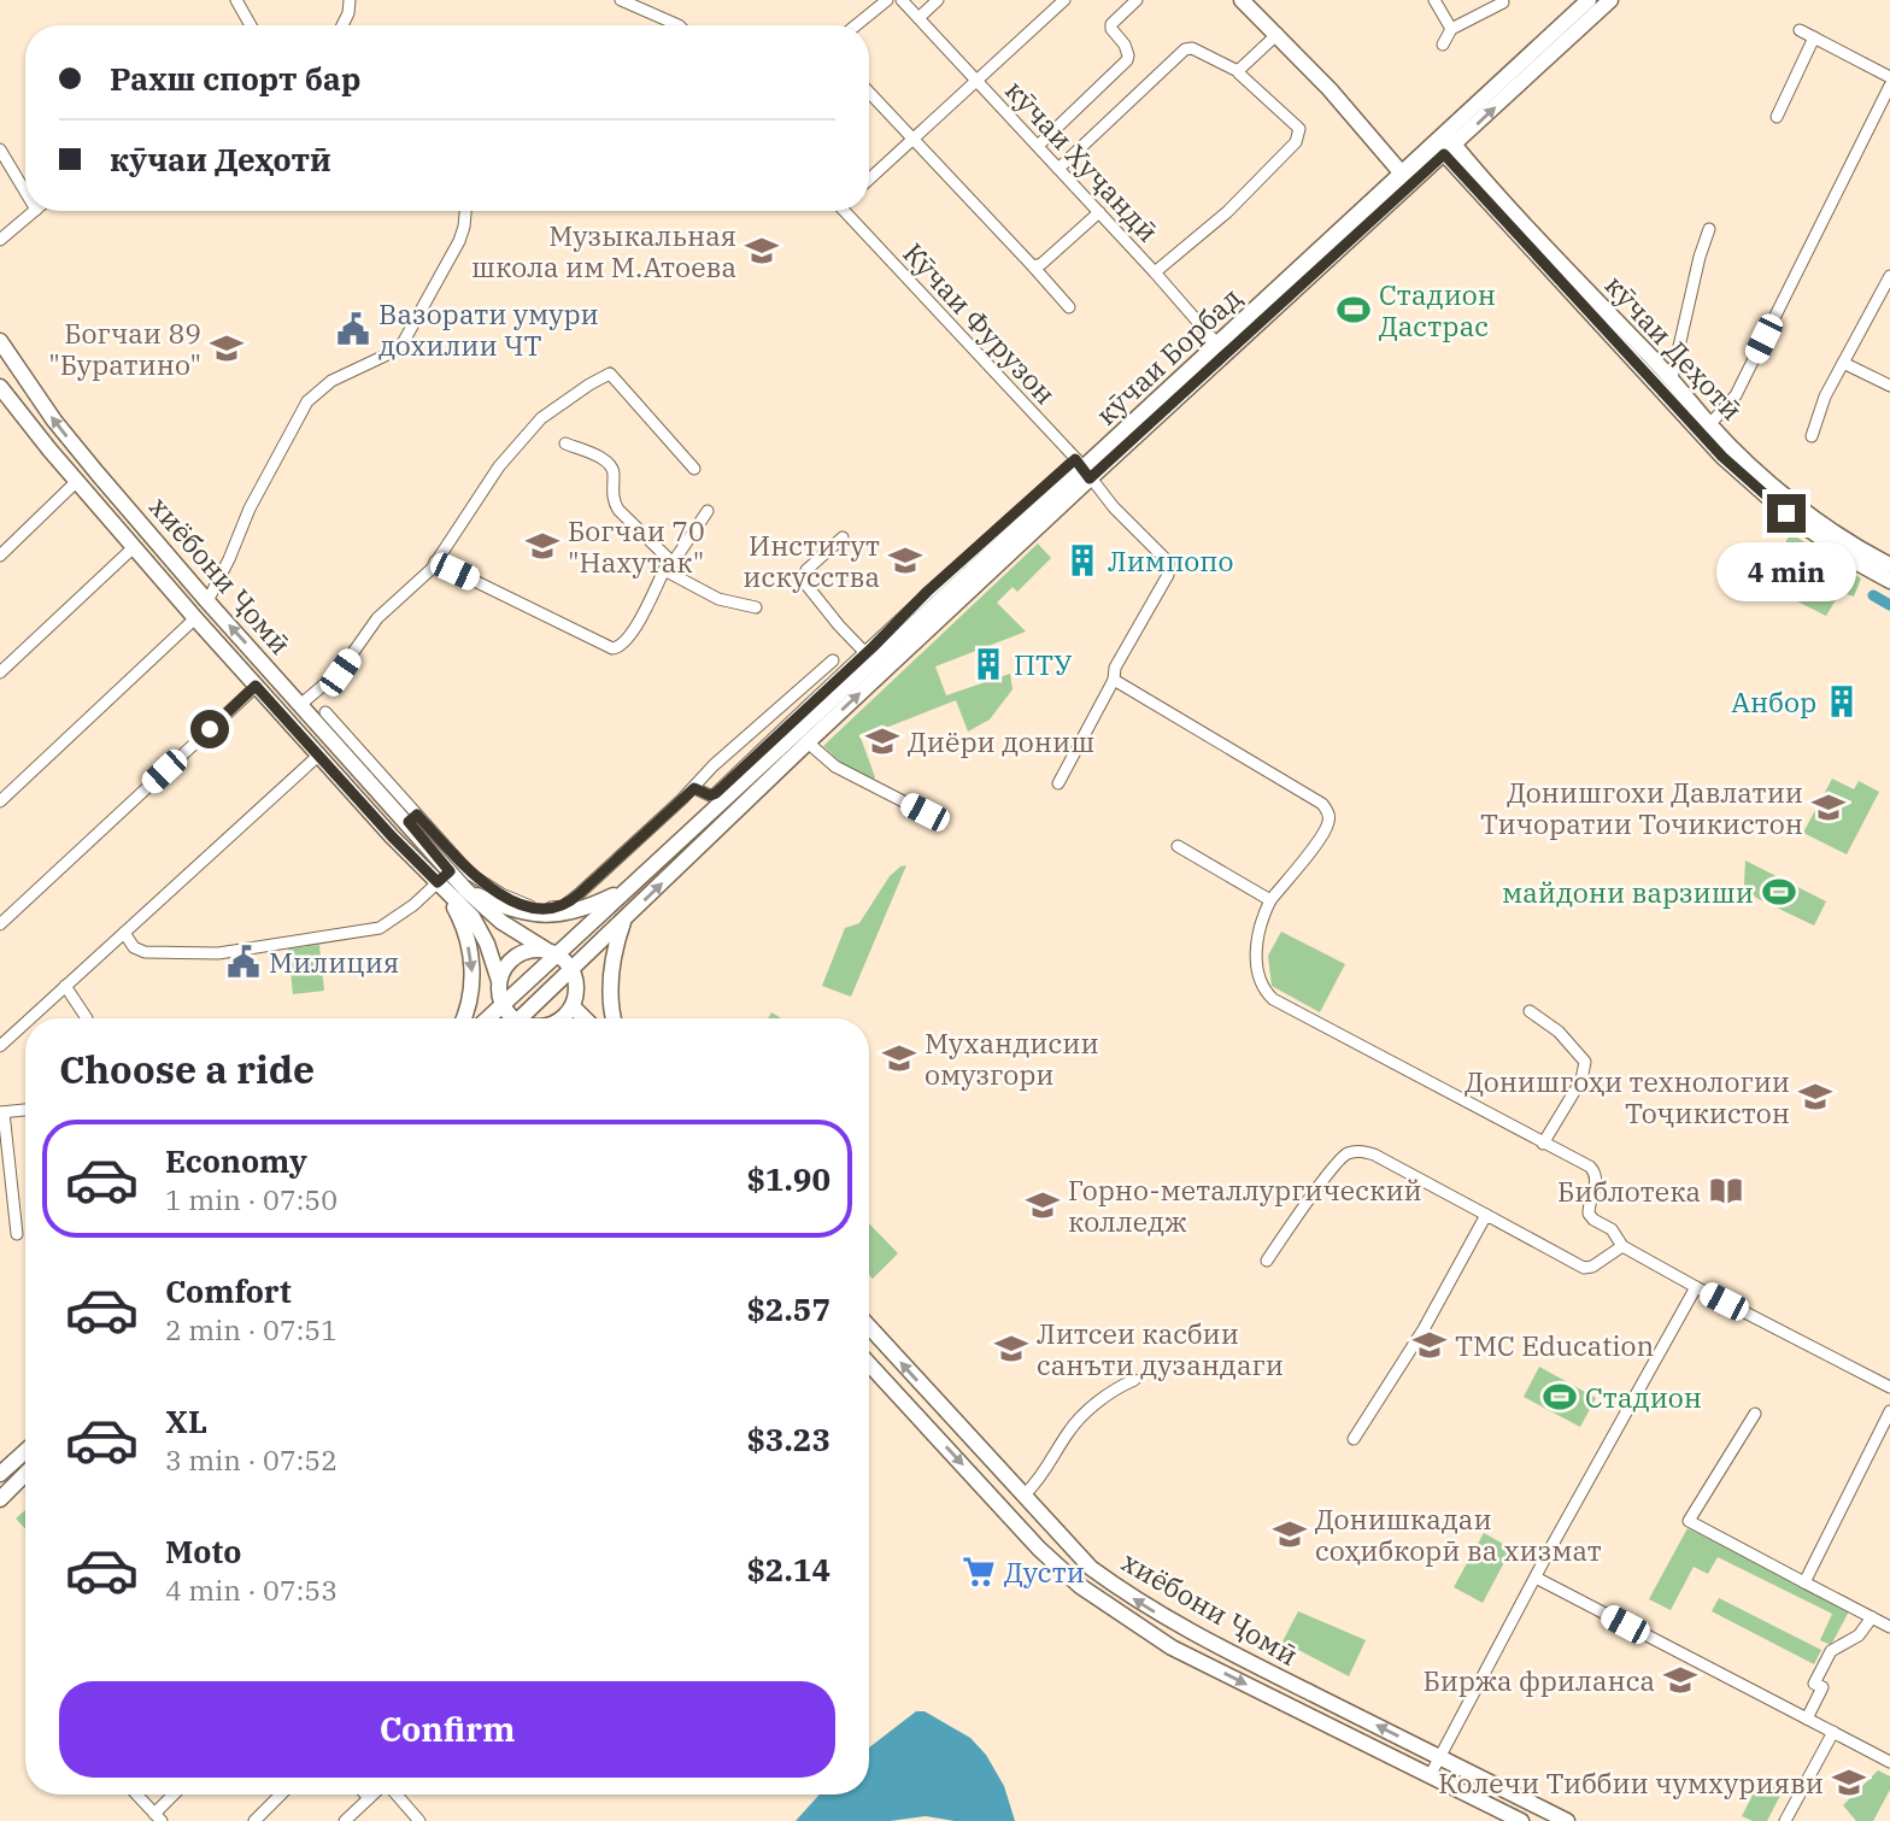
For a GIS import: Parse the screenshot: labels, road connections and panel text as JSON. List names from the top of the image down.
{
  "streets": {
    "main road": ["кӯчаи Деҳотӣ", "кӯчаи Борбад", "хиёбони Ҷомӣ"],
    "street": ["кӯчаи Хуҷандӣ", "Кӯчаи Фурузон"]
  },
  "crossings": [
    ["кӯчаи Хуҷандӣ", "кӯчаи Борбад"],
    ["Кӯчаи Фурузон", "кӯчаи Борбад"],
    ["кӯчаи Деҳотӣ", "кӯчаи Борбад"],
    ["кӯчаи Борбад", "хиёбони Ҷомӣ"]
  ],
  "places": {
    "school or university": [
      "Музыкальная школа им М.Атоева",
      "Богчаи 89 \"Буратино\"",
      "Богчаи 70 \"Нахутак\"",
      "Институт искусства",
      "Диёри дониш",
      "Донишгохи Давлатии Тичоратии Точикистон",
      "Мухандисии омузгори",
      "Донишгоҳи технологии Тоҷикистон",
      "Горно-металлургический колледж",
      "TMC Education",
      "Литсеи касбии санъти дузандаги",
      "Донишкадаи соҳибкорӣ ва хизмат",
      "Биржа фриланса",
      "Колечи Тиббии чумхурияви"
    ],
    "sports": ["Стадион Дастрас", "майдони варзиши", "Стадион"],
    "public building": ["Вазорати умури дохилии ЧТ", "Милиция"],
    "building": ["Лимпопо", "ПТУ", "Анбор"],
    "library": ["Библотека"],
    "supermarket": ["Дусти"]
  },
  "page": {
    "banner": ["Рахш спорт бар", "кӯчаи Деҳотӣ"],
    "bubble": "4 min",
    "heading": "Choose a ride",
    "list": [
      {
        "name": "Economy",
        "note": "1 min · 07:50",
        "value": "$1.90"
      },
      {
        "name": "Comfort",
        "note": "2 min · 07:51",
        "value": "$2.57"
      },
      {
        "name": "XL",
        "note": "3 min · 07:52",
        "value": "$3.23"
      },
      {
        "name": "Moto",
        "note": "4 min · 07:53",
        "value": "$2.14"
      }
    ],
    "buttons": "Confirm"
  }
}
